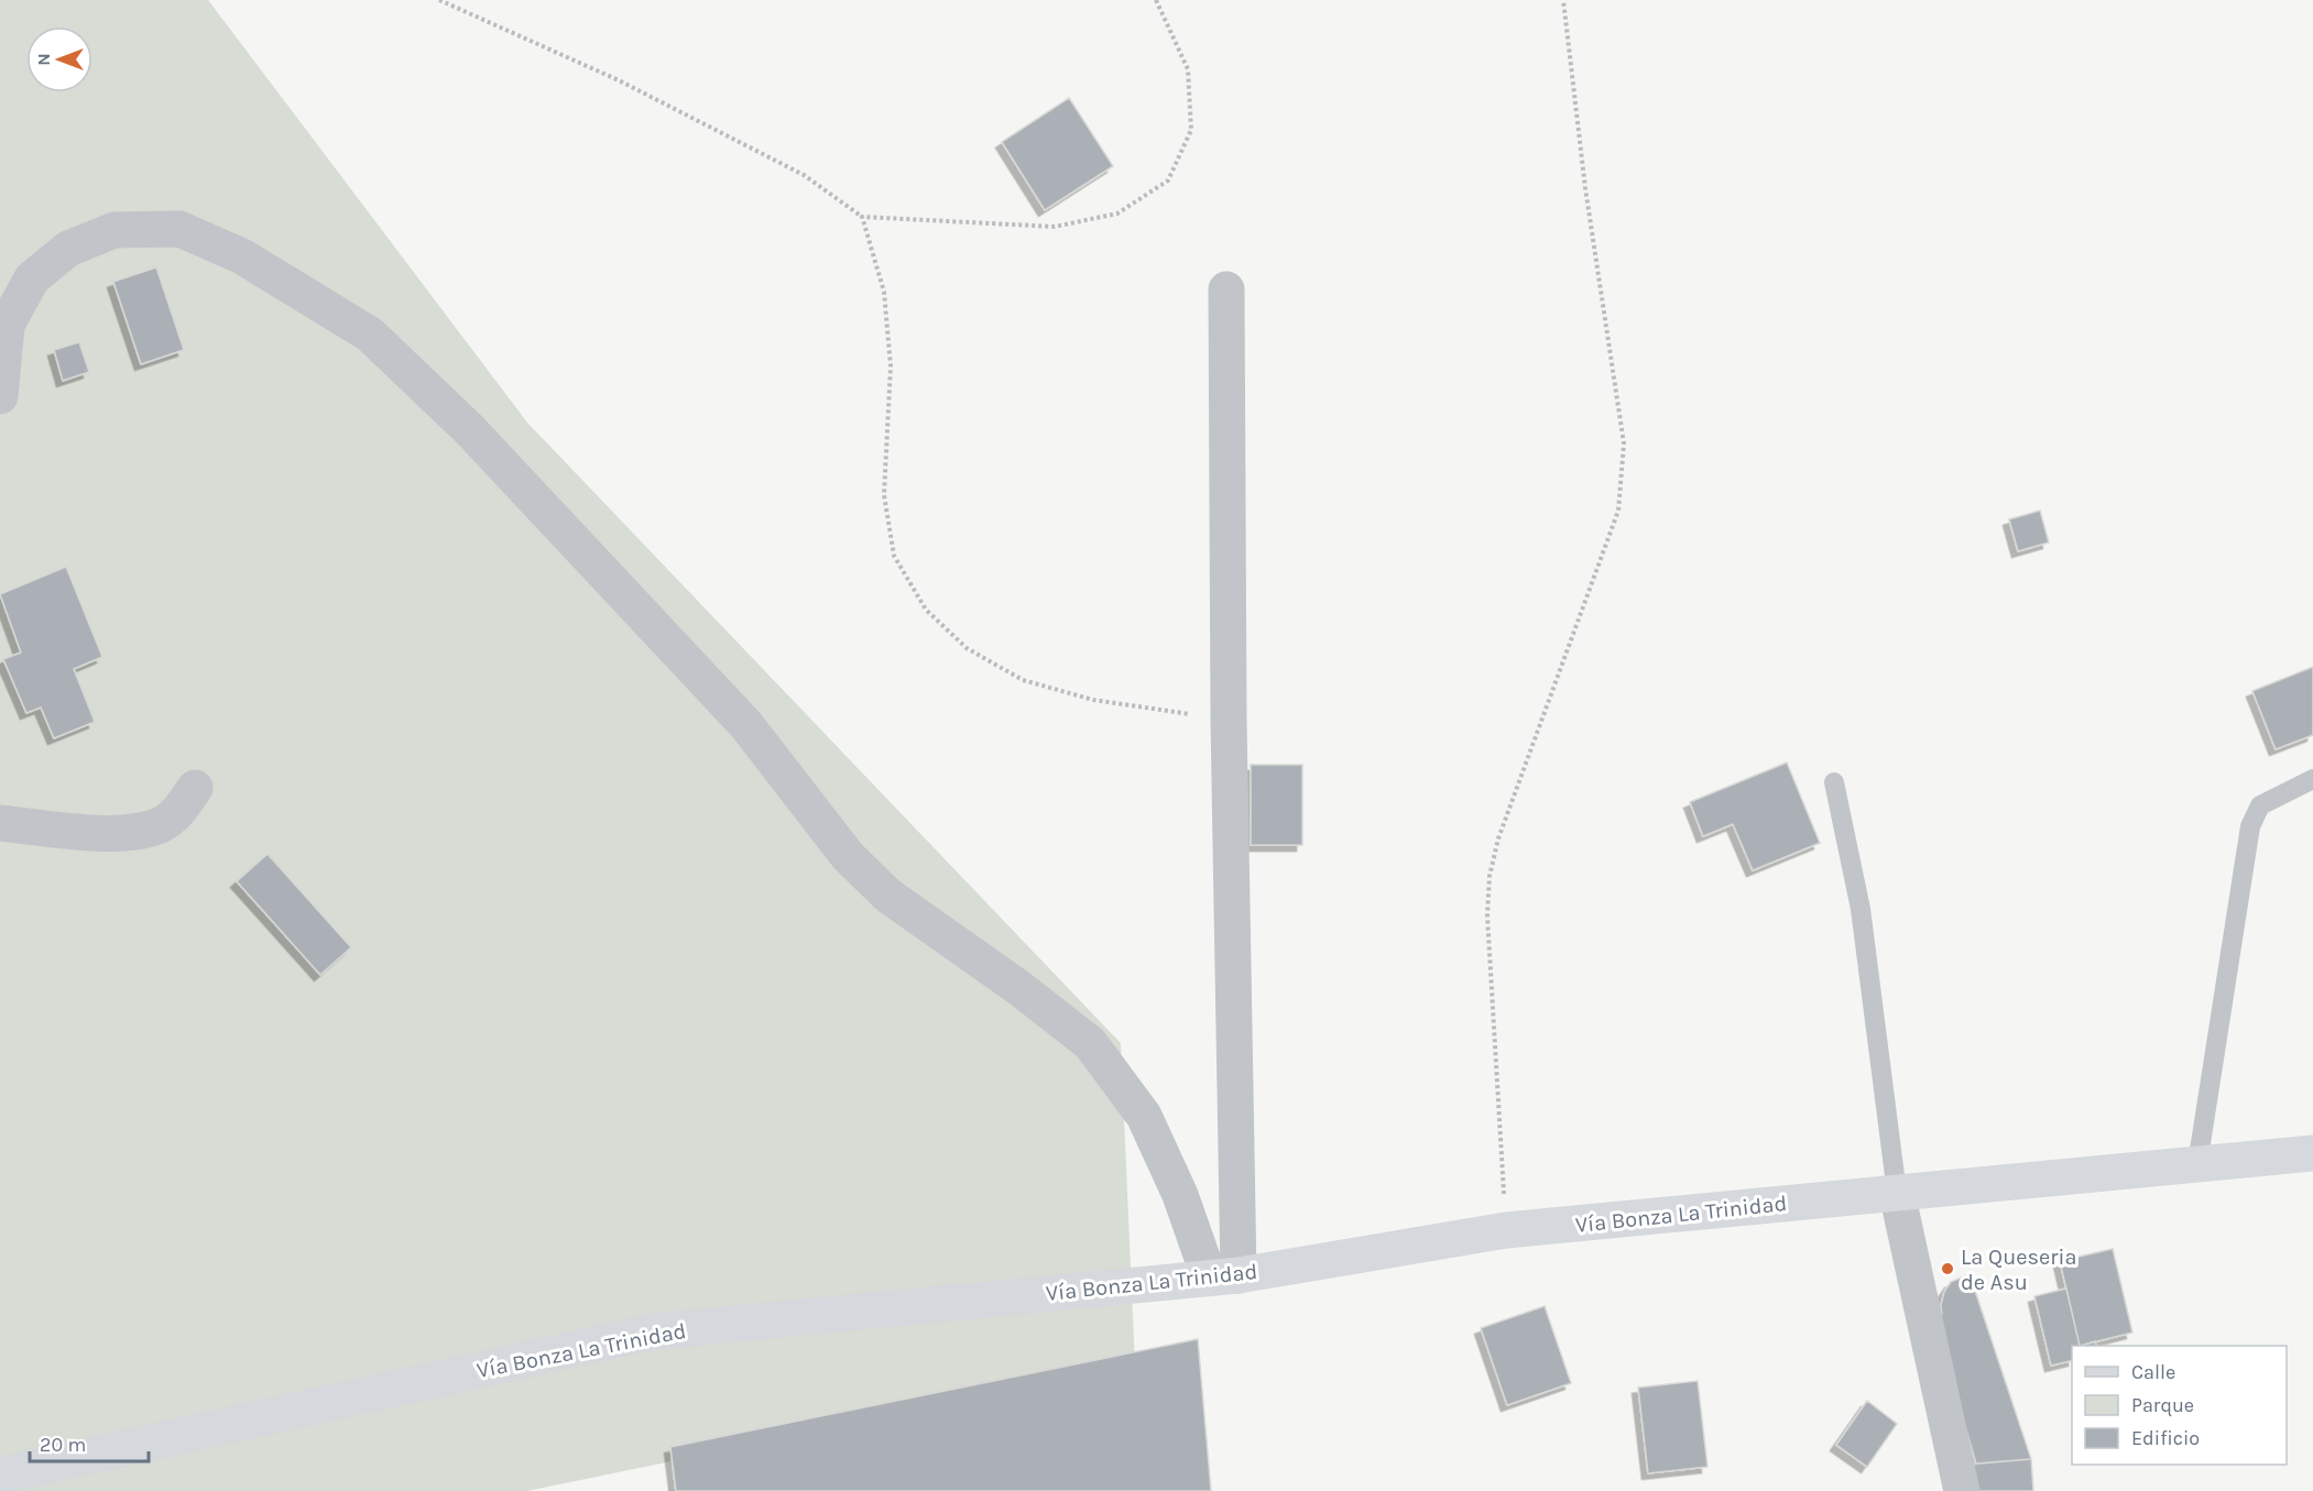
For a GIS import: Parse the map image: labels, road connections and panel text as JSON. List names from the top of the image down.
{
  "streets": {
    "street": ["Vía Bonza La Trinidad"]
  },
  "places": ["La Queseria de Asu"],
  "legend": ["Calle", "Parque", "Edificio"],
  "scale_bar": "20 m",
  "north": "left"
}
